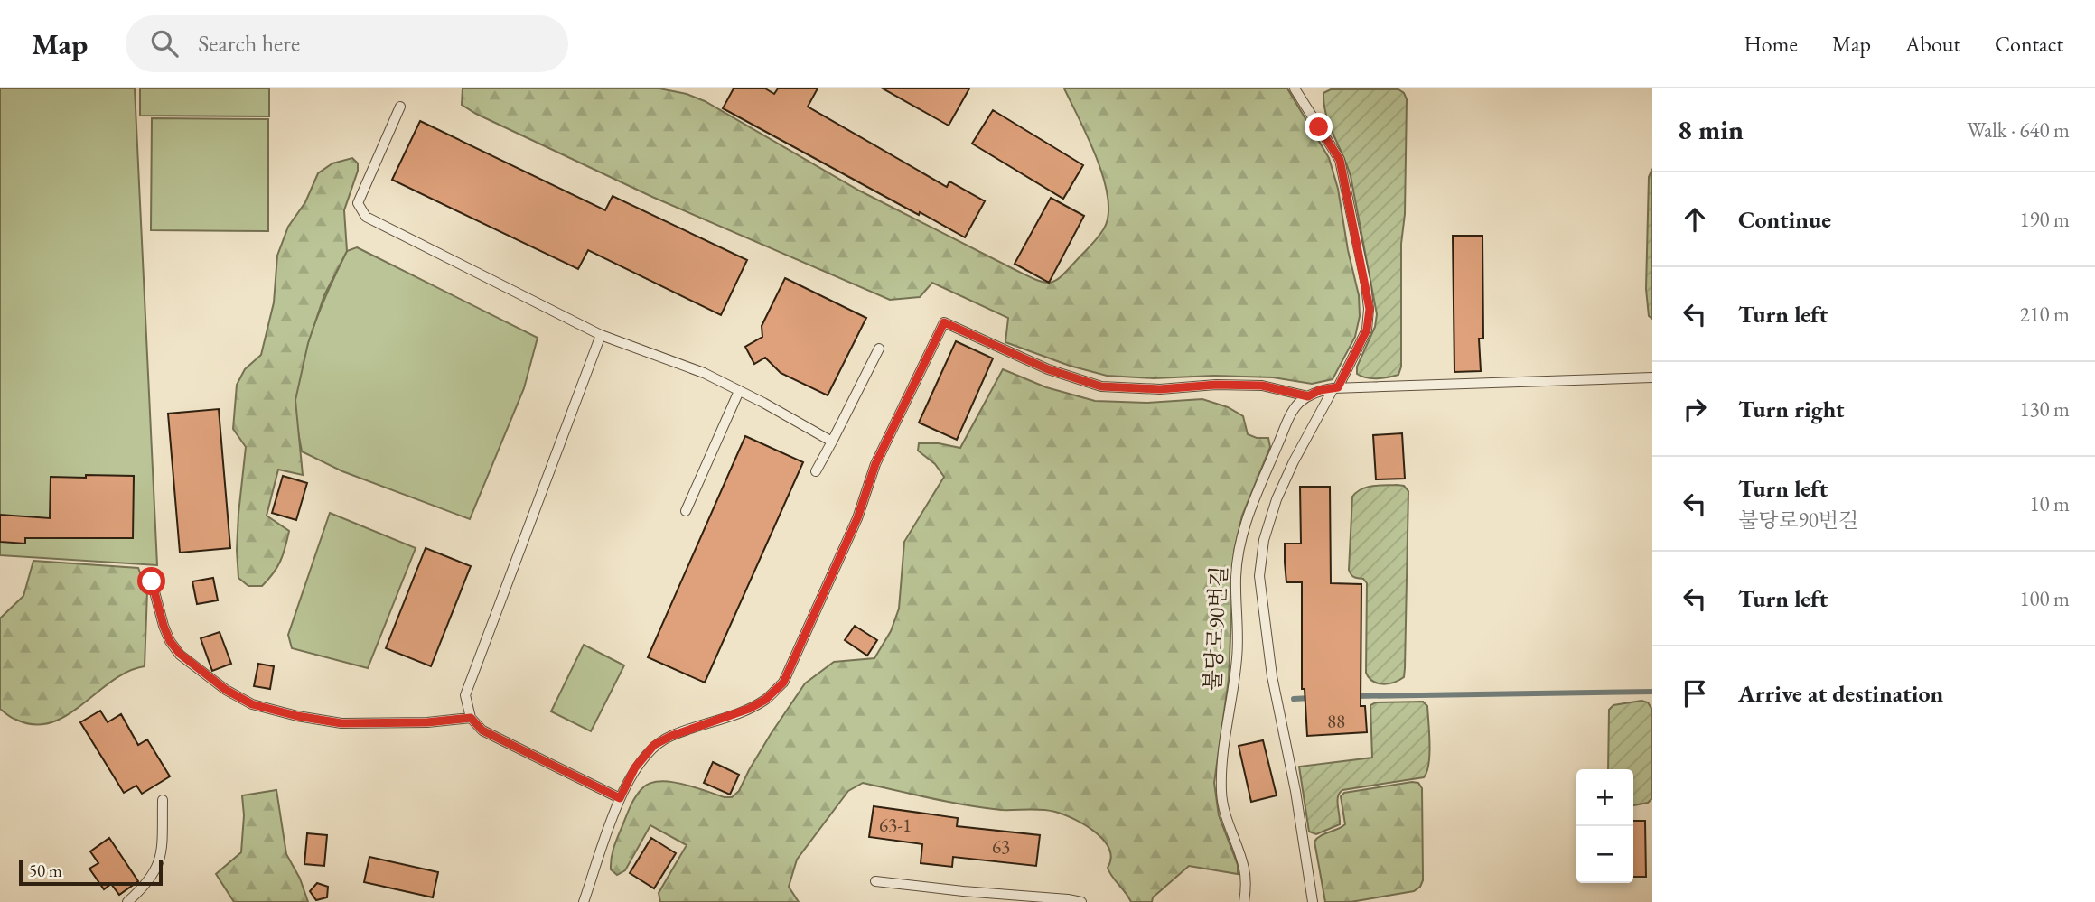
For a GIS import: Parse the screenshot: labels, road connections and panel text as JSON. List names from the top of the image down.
{
  "streets": {
    "lane": ["불당로90번길"]
  },
  "house_numbers": ["88", "63-1", "63"],
  "scale_bar": "50 m",
  "page": {
    "header": "Map",
    "search": "Search here",
    "nav": [
      "Home",
      "Map",
      "About",
      "Contact"
    ],
    "heading": ["8 min", "Walk · 640 m"],
    "list": [
      ["Continue", "190 m"],
      ["Turn left", "210 m"],
      ["Turn right", "130 m"],
      ["Turn left", "불당로90번길", "10 m"],
      ["Turn left", "100 m"],
      "Arrive at destination"
    ],
    "map_buttons": ["+", "−"],
    "scale": "50 m"
  }
}
